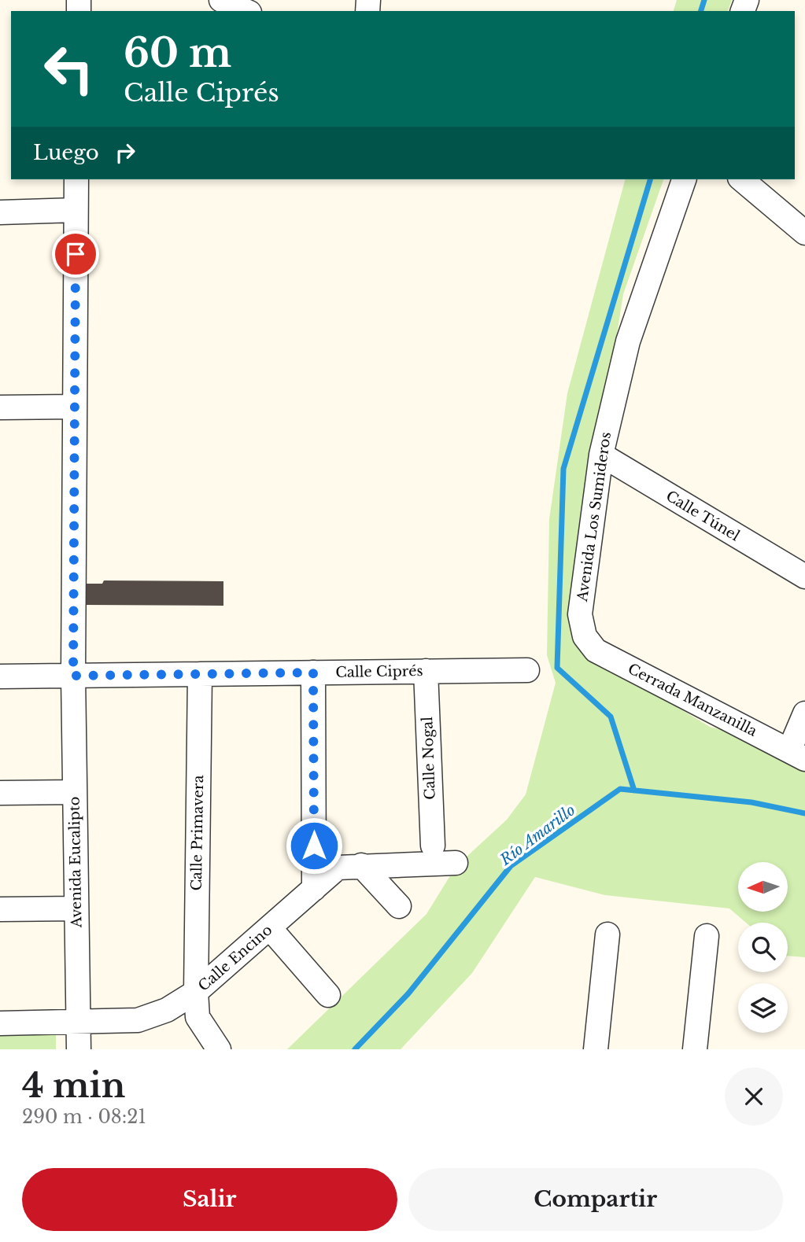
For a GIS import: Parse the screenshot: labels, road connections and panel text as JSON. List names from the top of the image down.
{
  "streets": {
    "street": [
      "Calle Túnel",
      "Avenida Los Sumideros",
      "Calle Ciprés",
      "Cerrada Manzanilla",
      "Calle Nogal",
      "Calle Primavera",
      "Avenida Eucalipto",
      "Calle Encino"
    ]
  },
  "crossings": [
    ["Calle Túnel", "Avenida Los Sumideros"],
    ["Avenida Los Sumideros", "Cerrada Manzanilla"],
    ["Calle Ciprés", "Calle Nogal"],
    ["Calle Ciprés", "Calle Primavera"],
    ["Calle Ciprés", "Avenida Eucalipto"],
    ["Calle Primavera", "Calle Encino"],
    ["Avenida Eucalipto", "Calle Encino"]
  ],
  "water": ["Río Amarillo"],
  "north": "left",
  "page": {
    "turn": ["60 m", "Calle Ciprés"],
    "then": "Luego",
    "heading": ["4 min", "290 m · 08:21"],
    "buttons": ["Salir", "Compartir"]
  }
}
